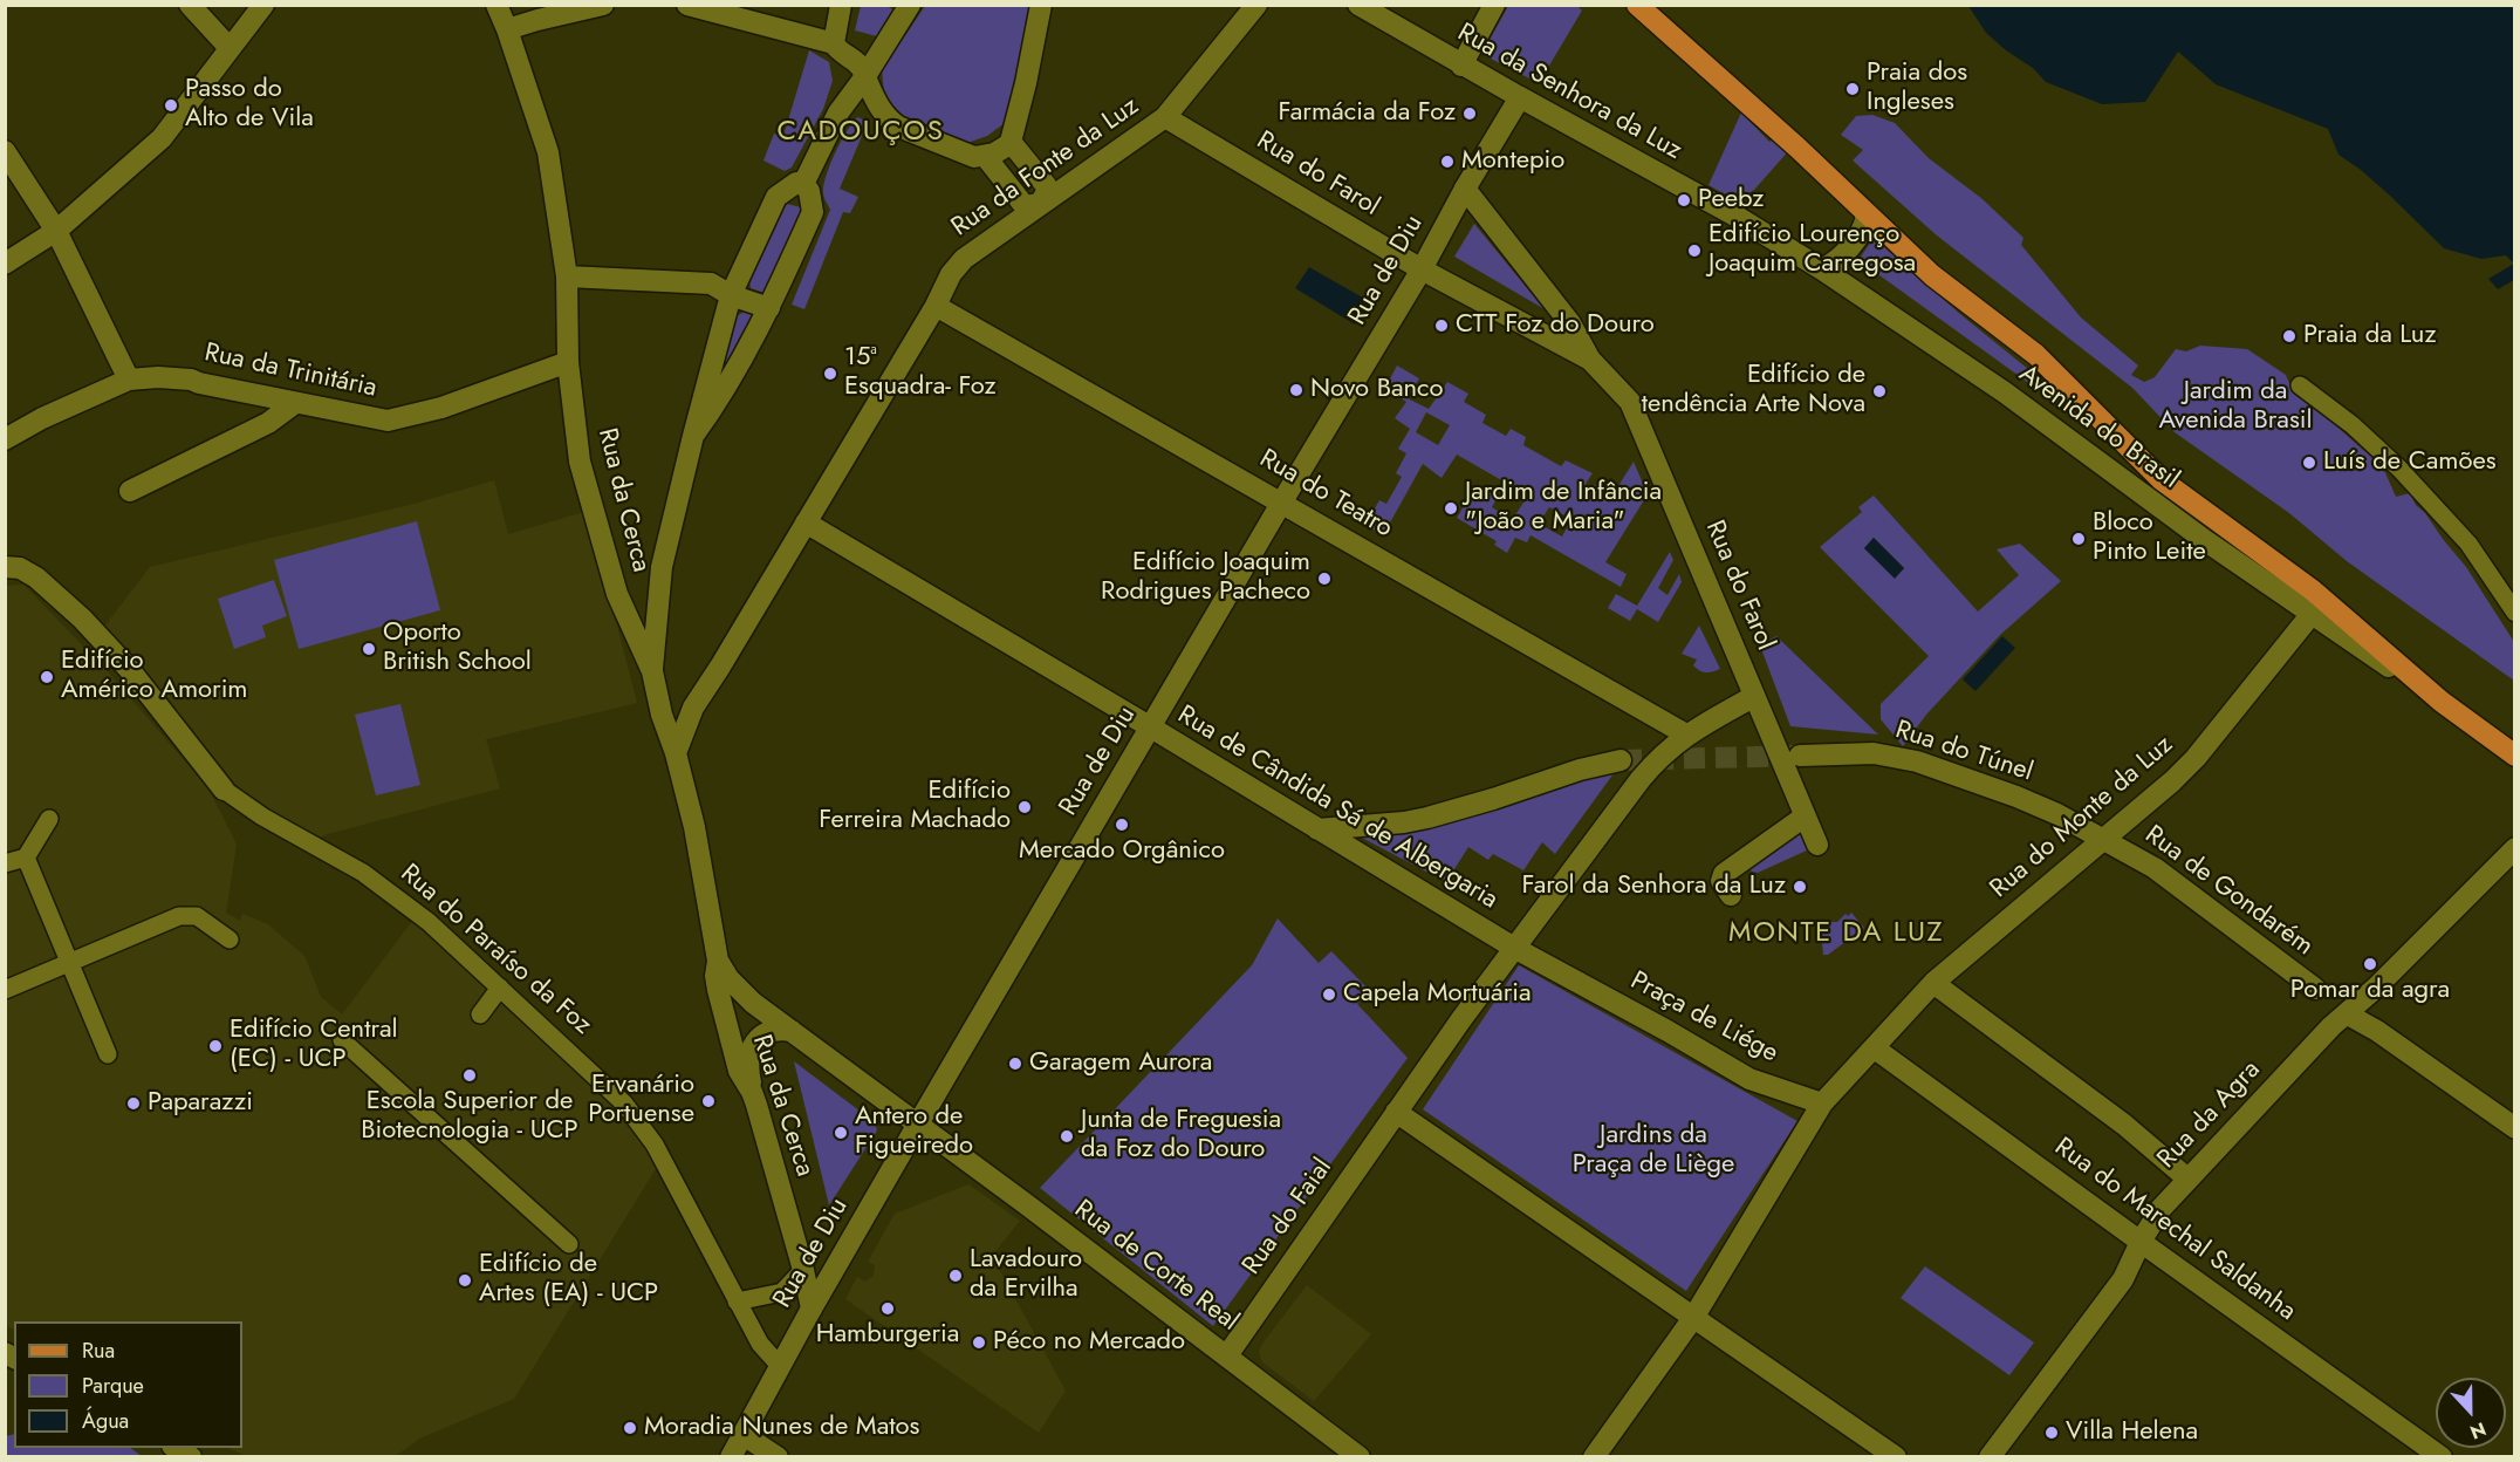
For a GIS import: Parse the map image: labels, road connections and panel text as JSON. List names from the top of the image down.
{
  "streets": {
    "main road": ["Avenida do Brasil"],
    "street": [
      "Rua da Senhora da Luz",
      "Rua da Fonte da Luz",
      "Rua do Farol",
      "Rua de Diu",
      "Rua da Trinitária",
      "Rua do Teatro",
      "Rua da Cerca",
      "Rua do Túnel",
      "Rua de Cândida Sá de Albergaria",
      "Rua do Monte da Luz",
      "Rua de Gondarém",
      "Rua do Paraíso da Foz",
      "Praça de Liége",
      "Rua da Agra",
      "Rua do Faial",
      "Rua do Marechal Saldanha",
      "Rua de Corte Real"
    ]
  },
  "crossings": [
    ["Rua da Senhora da Luz", "Rua de Diu"],
    ["Rua da Senhora da Luz", "Avenida do Brasil"],
    ["Rua da Fonte da Luz", "Rua do Farol"],
    ["Rua da Fonte da Luz", "Rua do Teatro"],
    ["Rua da Fonte da Luz", "Rua da Cerca"],
    ["Rua da Fonte da Luz", "Rua de Cândida Sá de Albergaria"],
    ["Rua do Farol", "Rua de Diu"],
    ["Rua de Diu", "Rua do Teatro"],
    ["Rua de Diu", "Rua da Cerca"],
    ["Rua de Diu", "Rua de Cândida Sá de Albergaria"],
    ["Rua de Diu", "Rua do Paraíso da Foz"],
    ["Rua de Diu", "Rua de Corte Real"],
    ["Rua da Trinitária", "Rua da Cerca"],
    ["Avenida do Brasil", "Rua do Monte da Luz"],
    ["Rua da Cerca", "Rua de Corte Real"],
    ["Rua do Túnel", "Rua do Monte da Luz"],
    ["Rua do Túnel", "Rua de Gondarém"],
    ["Rua de Cândida Sá de Albergaria", "Praça de Liége"],
    ["Rua do Monte da Luz", "Rua de Gondarém"],
    ["Rua do Monte da Luz", "Praça de Liége"],
    ["Rua do Monte da Luz", "Rua do Marechal Saldanha"],
    ["Rua da Agra", "Rua do Marechal Saldanha"],
    ["Rua do Faial", "Rua de Corte Real"]
  ],
  "districts": ["CADOUÇOS", "MONTE DA LUZ"],
  "parks": ["Jardim da Avenida Brasil", "Jardins da Praça de Liège"],
  "places": [
    "Praia dos Ingleses",
    "Passo do Alto de Vila",
    "Farmácia da Foz",
    "Montepio",
    "Peebz",
    "Edifício Lourenço Joaquim Carregosa",
    "CTT Foz do Douro",
    "Praia da Luz",
    "15ª Esquadra- Foz",
    "Novo Banco",
    "Edifício de tendência Arte Nova",
    "Luís de Camões",
    "Jardim de Infância \"João e Maria\"",
    "Bloco Pinto Leite",
    "Edifício Joaquim Rodrigues Pacheco",
    "Oporto British School",
    "Edifício Américo Amorim",
    "Edifício Ferreira Machado",
    "Mercado Orgânico",
    "Farol da Senhora da Luz",
    "Pomar da agra",
    "Capela Mortuária",
    "Edifício Central (EC) - UCP",
    "Garagem Aurora",
    "Escola Superior de Biotecnologia - UCP",
    "Ervanário Portuense",
    "Paparazzi",
    "Antero de Figueiredo",
    "Junta de Freguesia da Foz do Douro",
    "Lavadouro da Ervilha",
    "Edifício de Artes (EA) - UCP",
    "Hamburgeria",
    "Péco no Mercado",
    "Moradia Nunes de Matos",
    "Villa Helena"
  ],
  "legend": ["Rua", "Parque", "Água"],
  "north": "bottom"
}
